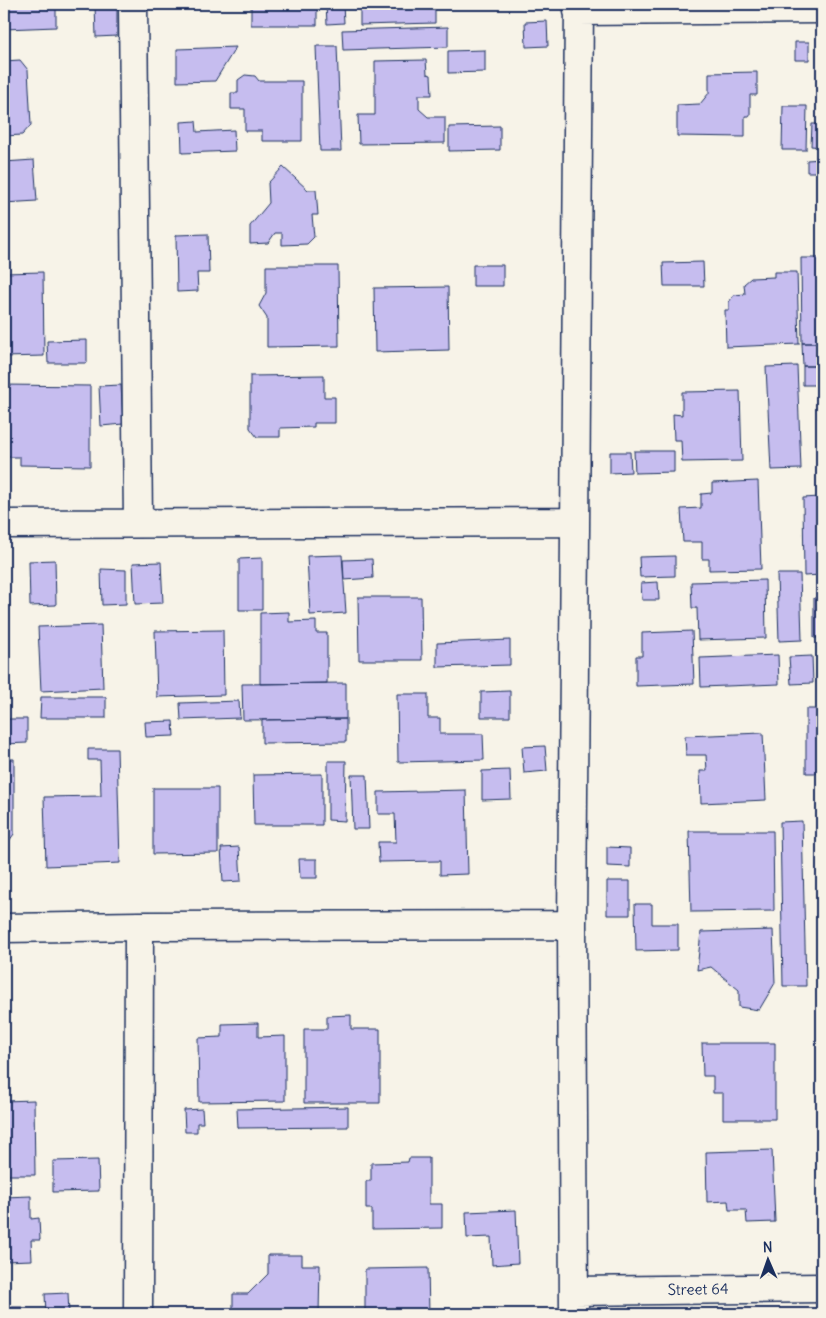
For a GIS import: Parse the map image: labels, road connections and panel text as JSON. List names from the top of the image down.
{
  "streets": {
    "street": ["Street 64"]
  },
  "north": "top"
}
